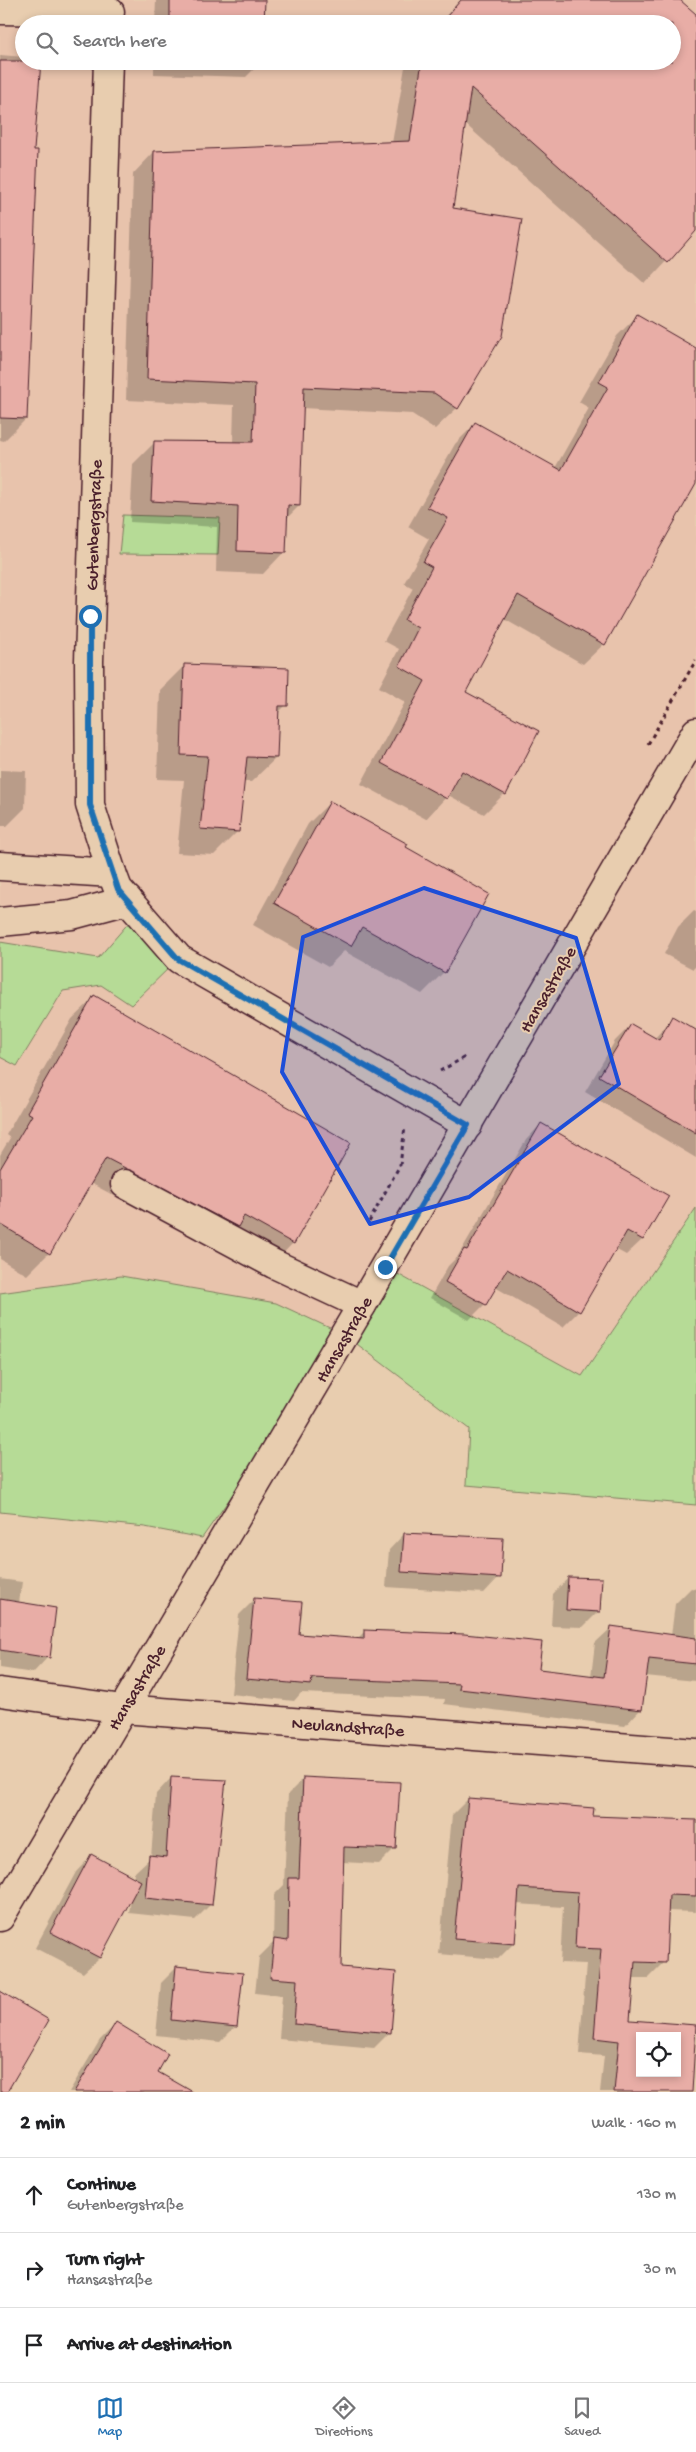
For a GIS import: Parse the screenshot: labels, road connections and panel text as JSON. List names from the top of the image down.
{
  "streets": {
    "street": ["Gutenbergstraße", "Hansastraße", "Neulandstraße"]
  },
  "crossings": [
    ["Gutenbergstraße", "Hansastraße"],
    ["Hansastraße", "Neulandstraße"]
  ],
  "page": {
    "search": "Search here",
    "heading": ["2 min", "Walk · 160 m"],
    "list": [
      ["Continue", "Gutenbergstraße", "130 m"],
      ["Turn right", "Hansastraße", "30 m"],
      "Arrive at destination"
    ],
    "nav": ["Map", "Directions", "Saved"]
  }
}
